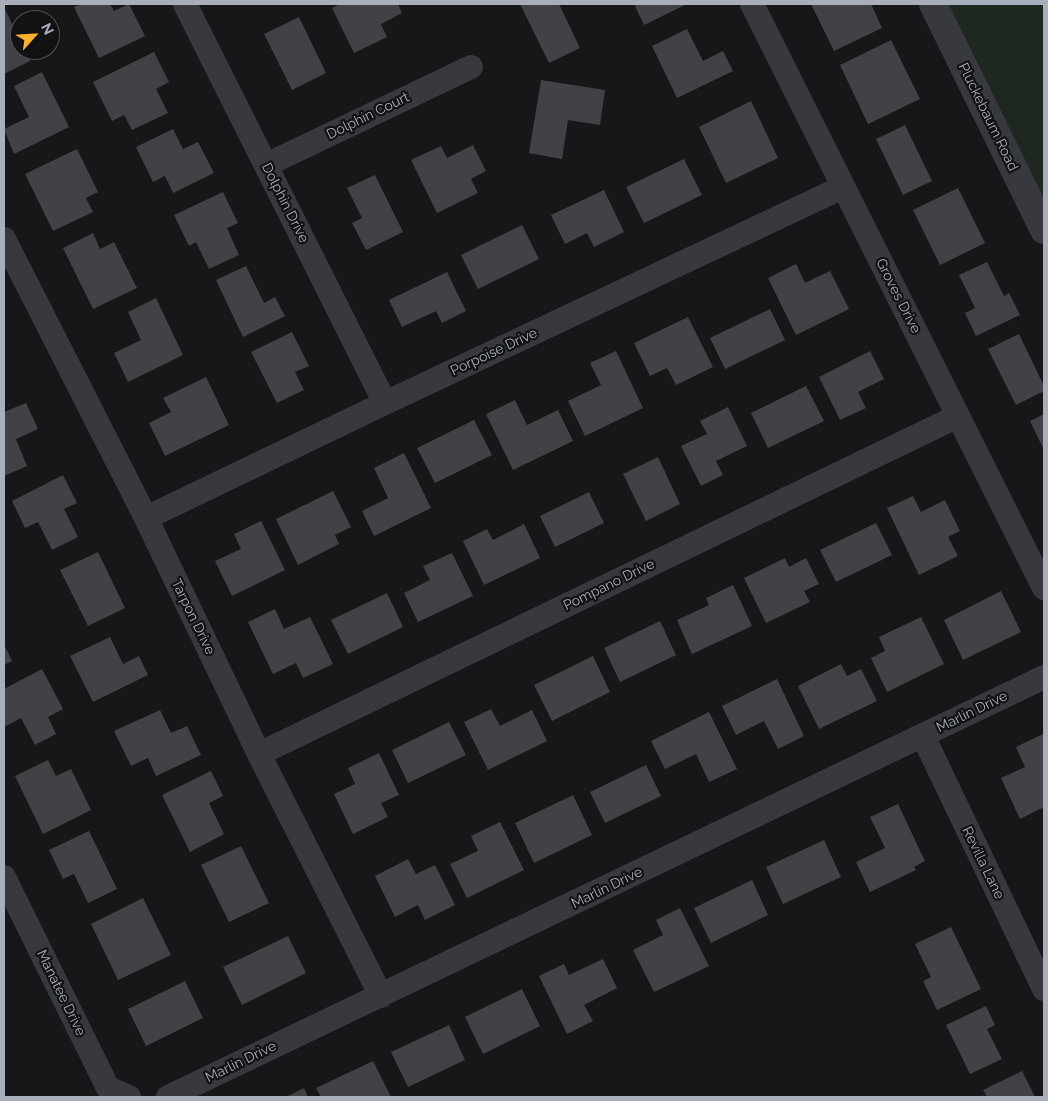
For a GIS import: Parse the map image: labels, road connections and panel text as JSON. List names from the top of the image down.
{
  "streets": {
    "street": [
      "Dolphin Court",
      "Pluckebaum Road",
      "Dolphin Drive",
      "Groves Drive",
      "Porpoise Drive",
      "Pompano Drive",
      "Tarpon Drive",
      "Marlin Drive",
      "Revilla Lane",
      "Manatee Drive"
    ]
  },
  "crossings": [
    ["Dolphin Court", "Dolphin Drive"],
    ["Dolphin Drive", "Porpoise Drive"],
    ["Groves Drive", "Porpoise Drive"],
    ["Groves Drive", "Pompano Drive"],
    ["Porpoise Drive", "Tarpon Drive"],
    ["Pompano Drive", "Tarpon Drive"],
    ["Tarpon Drive", "Marlin Drive"],
    ["Marlin Drive", "Revilla Lane"]
  ],
  "north": "top right"
}
